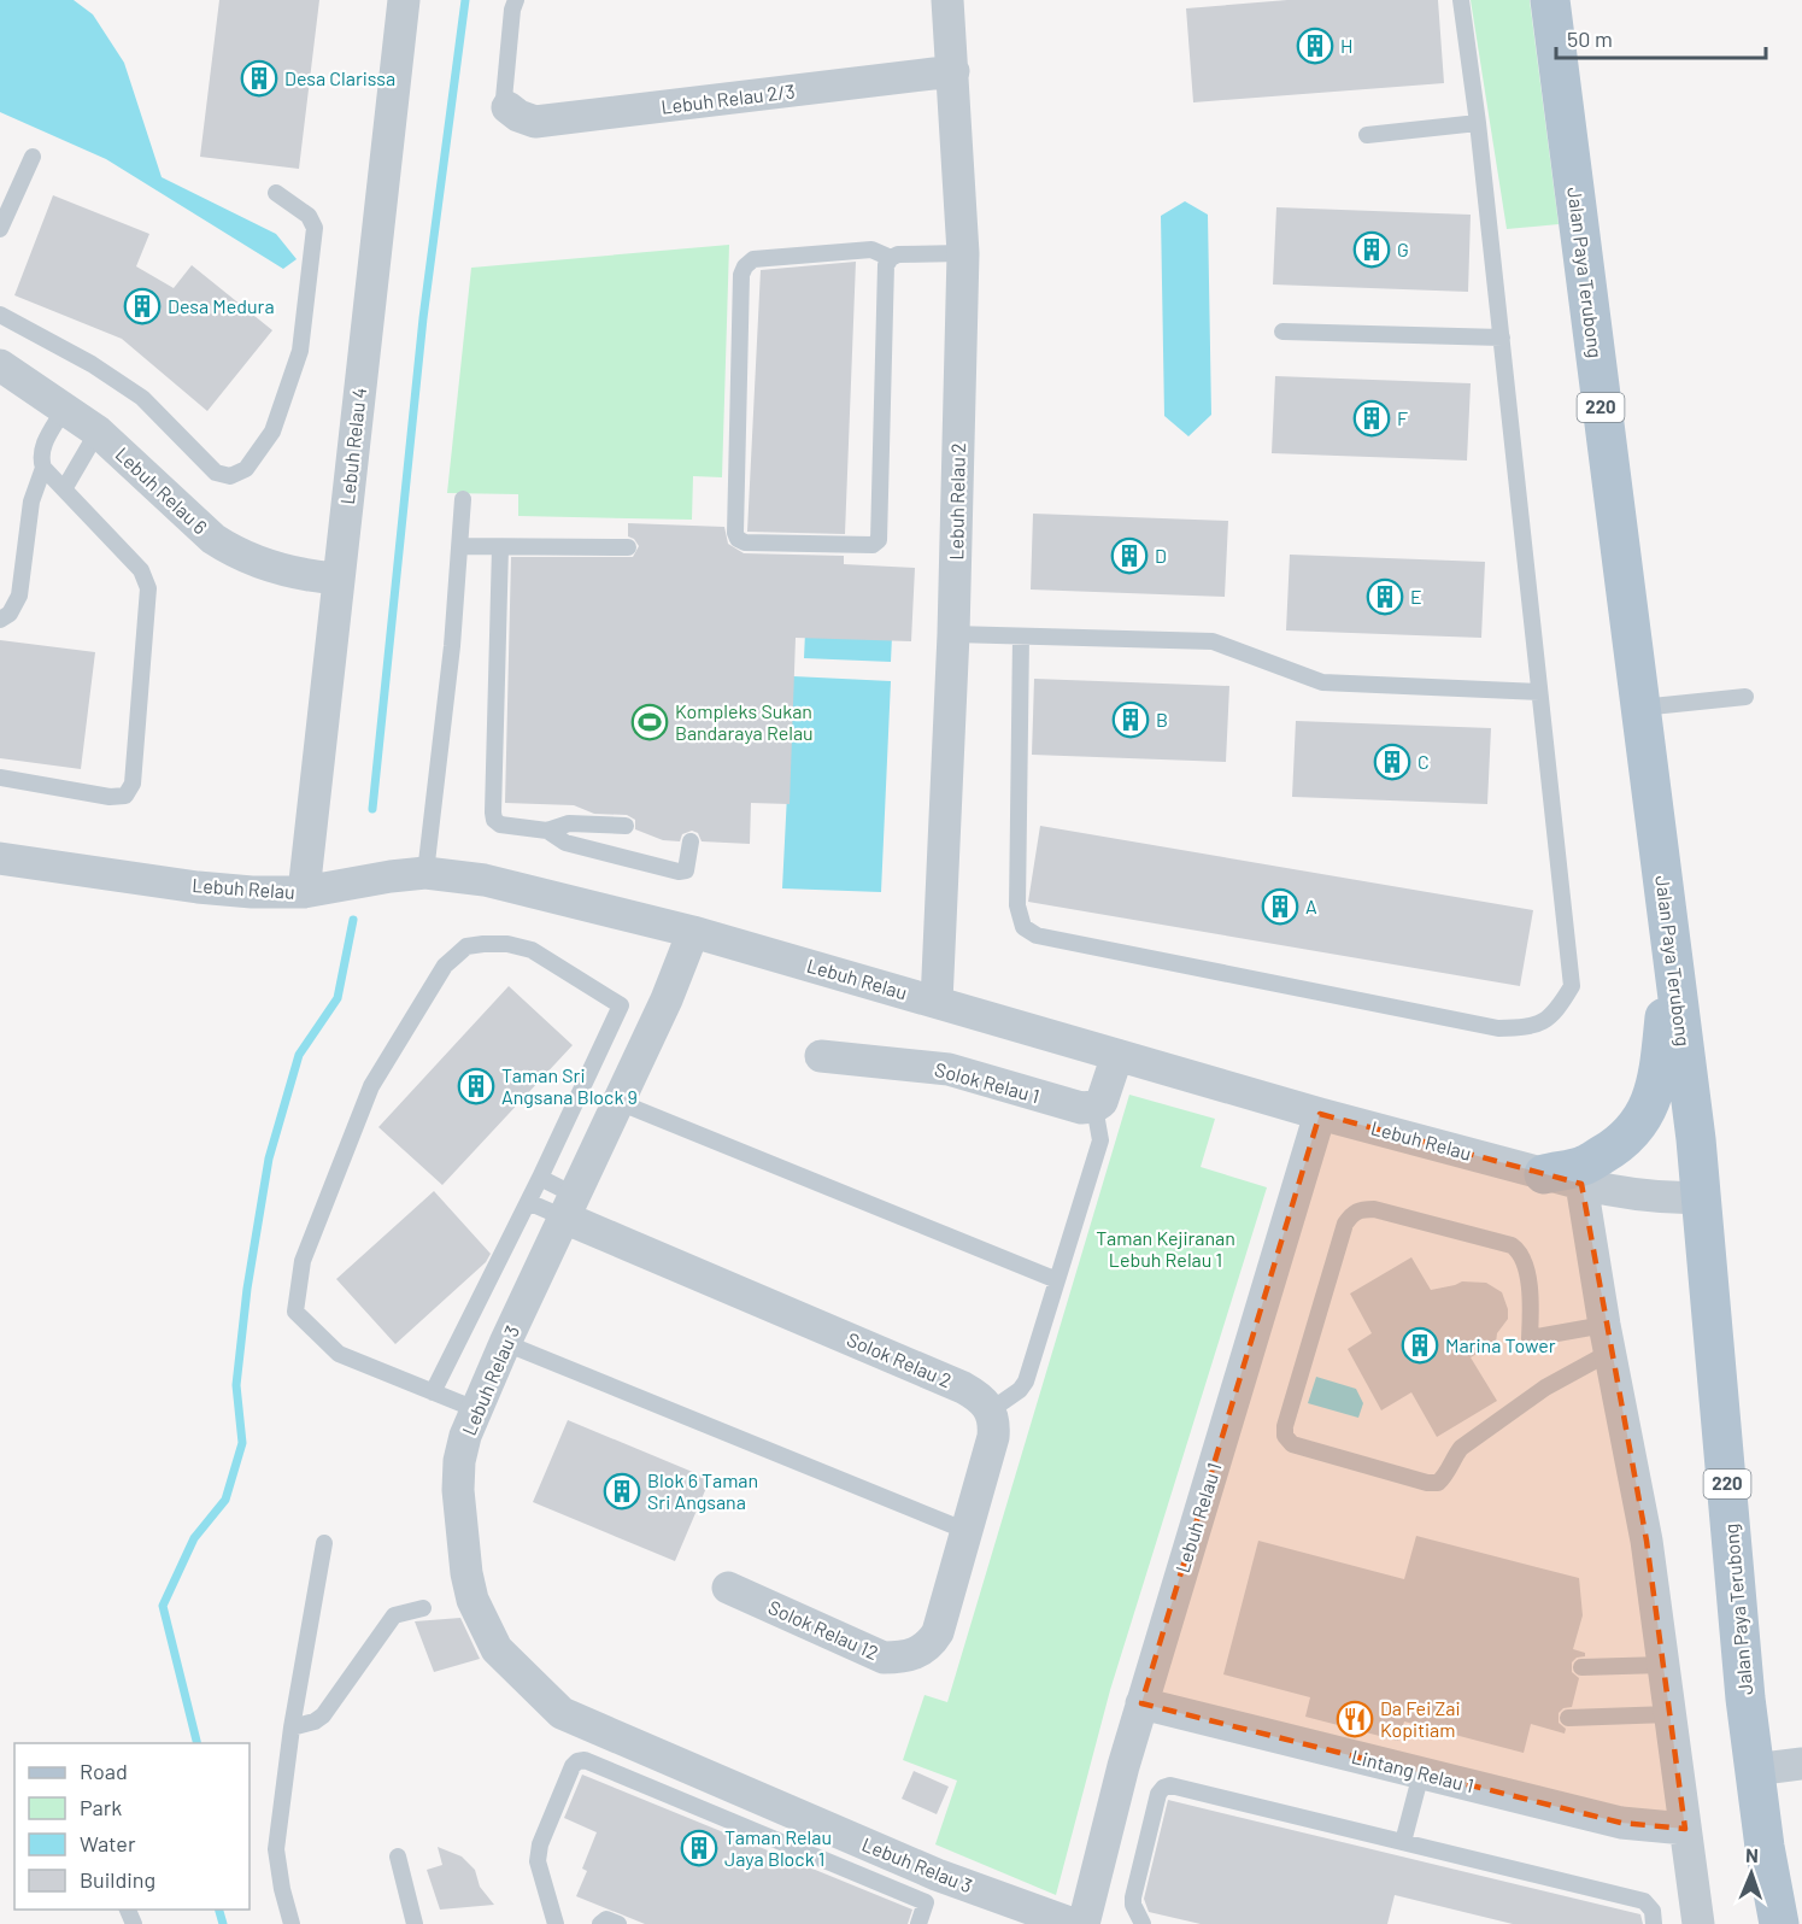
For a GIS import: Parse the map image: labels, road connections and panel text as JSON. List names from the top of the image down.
{
  "streets": {
    "main road": ["Jalan Paya Terubong", "220"],
    "street": [
      "Lebuh Relau 2/3",
      "Lebuh Relau 4",
      "Lebuh Relau 6",
      "Lebuh Relau 2",
      "Lebuh Relau",
      "Solok Relau 1",
      "Solok Relau 2",
      "Lebuh Relau 3",
      "Lebuh Relau 1",
      "Solok Relau 12",
      "Lintang Relau 1"
    ]
  },
  "crossings": [
    ["Lebuh Relau 2/3", "Lebuh Relau 2"],
    ["Jalan Paya Terubong", "Lebuh Relau"],
    ["Lebuh Relau 4", "Lebuh Relau 6"],
    ["Lebuh Relau 4", "Lebuh Relau"],
    ["Lebuh Relau 2", "Lebuh Relau"],
    ["Lebuh Relau", "Lebuh Relau 3"],
    ["Lebuh Relau", "Lebuh Relau 1"],
    ["Solok Relau 2", "Lebuh Relau 3"],
    ["Lebuh Relau 1", "Lintang Relau 1"]
  ],
  "parks": ["Taman Kejiranan Lebuh Relau 1"],
  "places": {
    "building": [
      "H",
      "Desa Clarissa",
      "G",
      "Desa Medura",
      "F",
      "D",
      "E",
      "B",
      "C",
      "A",
      "Taman Sri Angsana Block 9",
      "Marina Tower",
      "Blok 6 Taman Sri Angsana",
      "Taman Relau Jaya Block 1"
    ],
    "sports": ["Kompleks Sukan Bandaraya Relau"],
    "restaurant": ["Da Fei Zai Kopitiam"]
  },
  "legend": [
    "Road",
    "Park",
    "Water",
    "Building"
  ],
  "scale_bar": "50 m",
  "north": "top"
}
